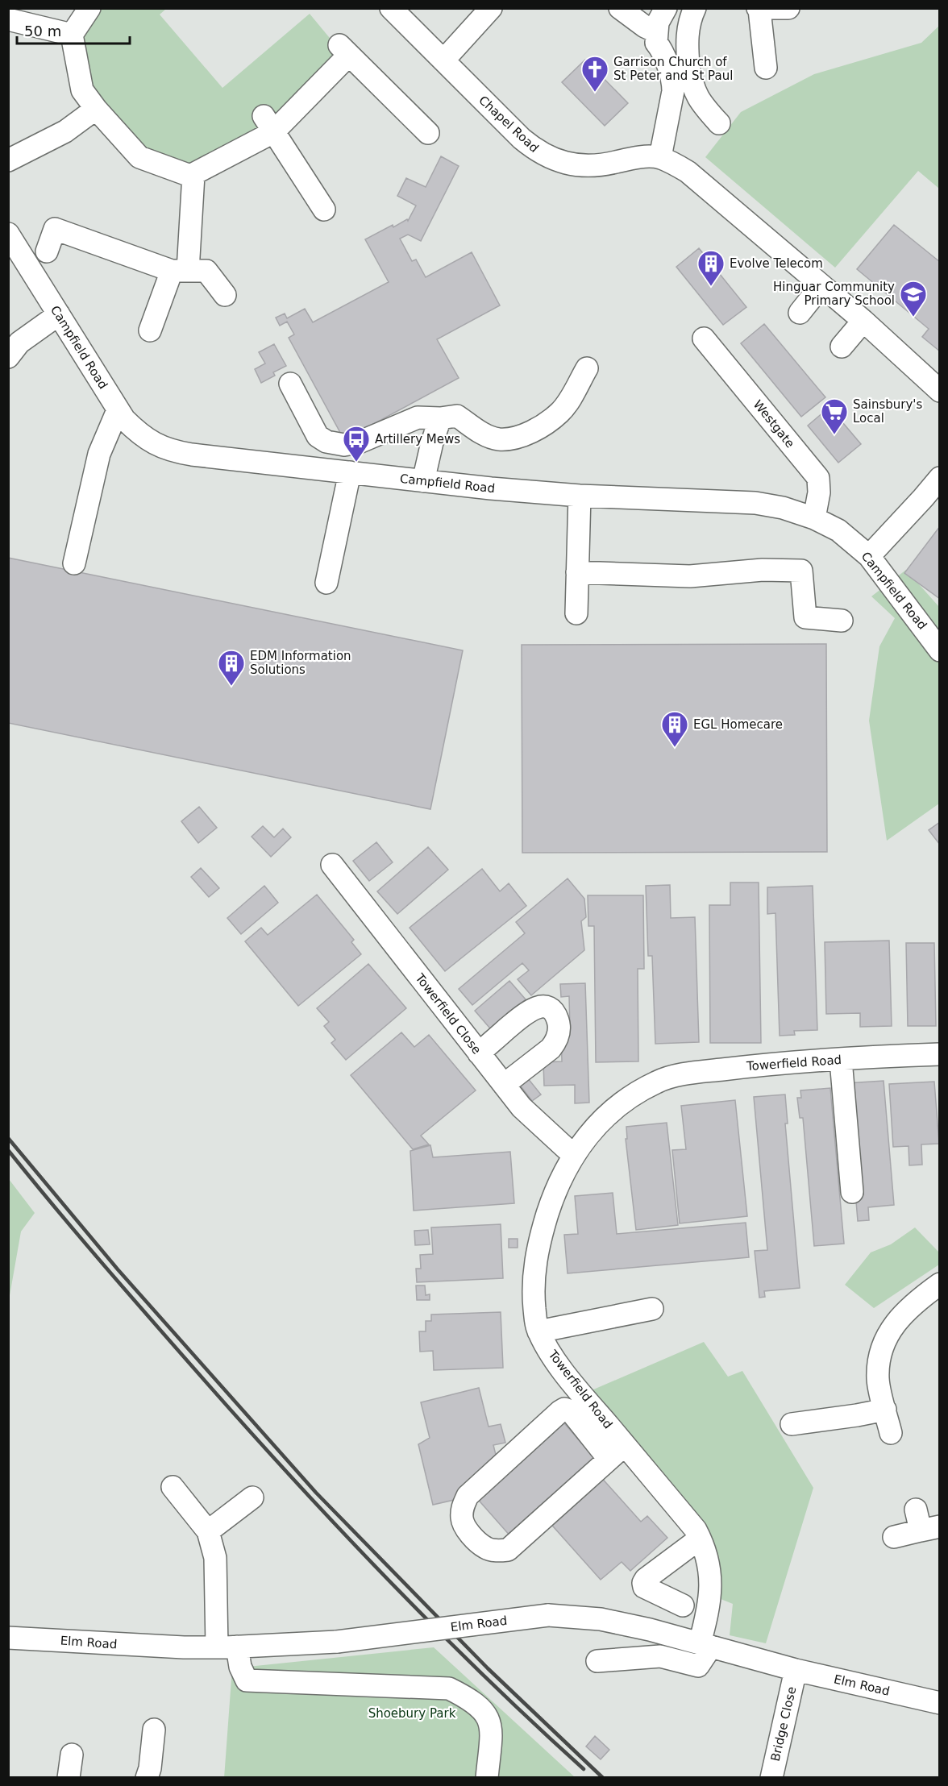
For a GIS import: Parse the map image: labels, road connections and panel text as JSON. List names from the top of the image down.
{
  "streets": {
    "street": [
      "Chapel Road",
      "Campfield Road",
      "Westgate",
      "Towerfield Close",
      "Towerfield Road",
      "Elm Road",
      "Bridge Close"
    ]
  },
  "crossings": [
    ["Campfield Road", "Westgate"],
    ["Towerfield Close", "Towerfield Road"],
    ["Towerfield Road", "Elm Road"],
    ["Elm Road", "Bridge Close"]
  ],
  "parks": ["Shoebury Park"],
  "places": {
    "church": ["Garrison Church of St Peter and St Paul"],
    "building": ["Evolve Telecom", "EDM Information Solutions", "EGL Homecare"],
    "school or university": ["Hinguar Community Primary School"],
    "supermarket": ["Sainsbury's Local"],
    "bus stop": ["Artillery Mews"]
  },
  "scale_bar": "50 m"
}
